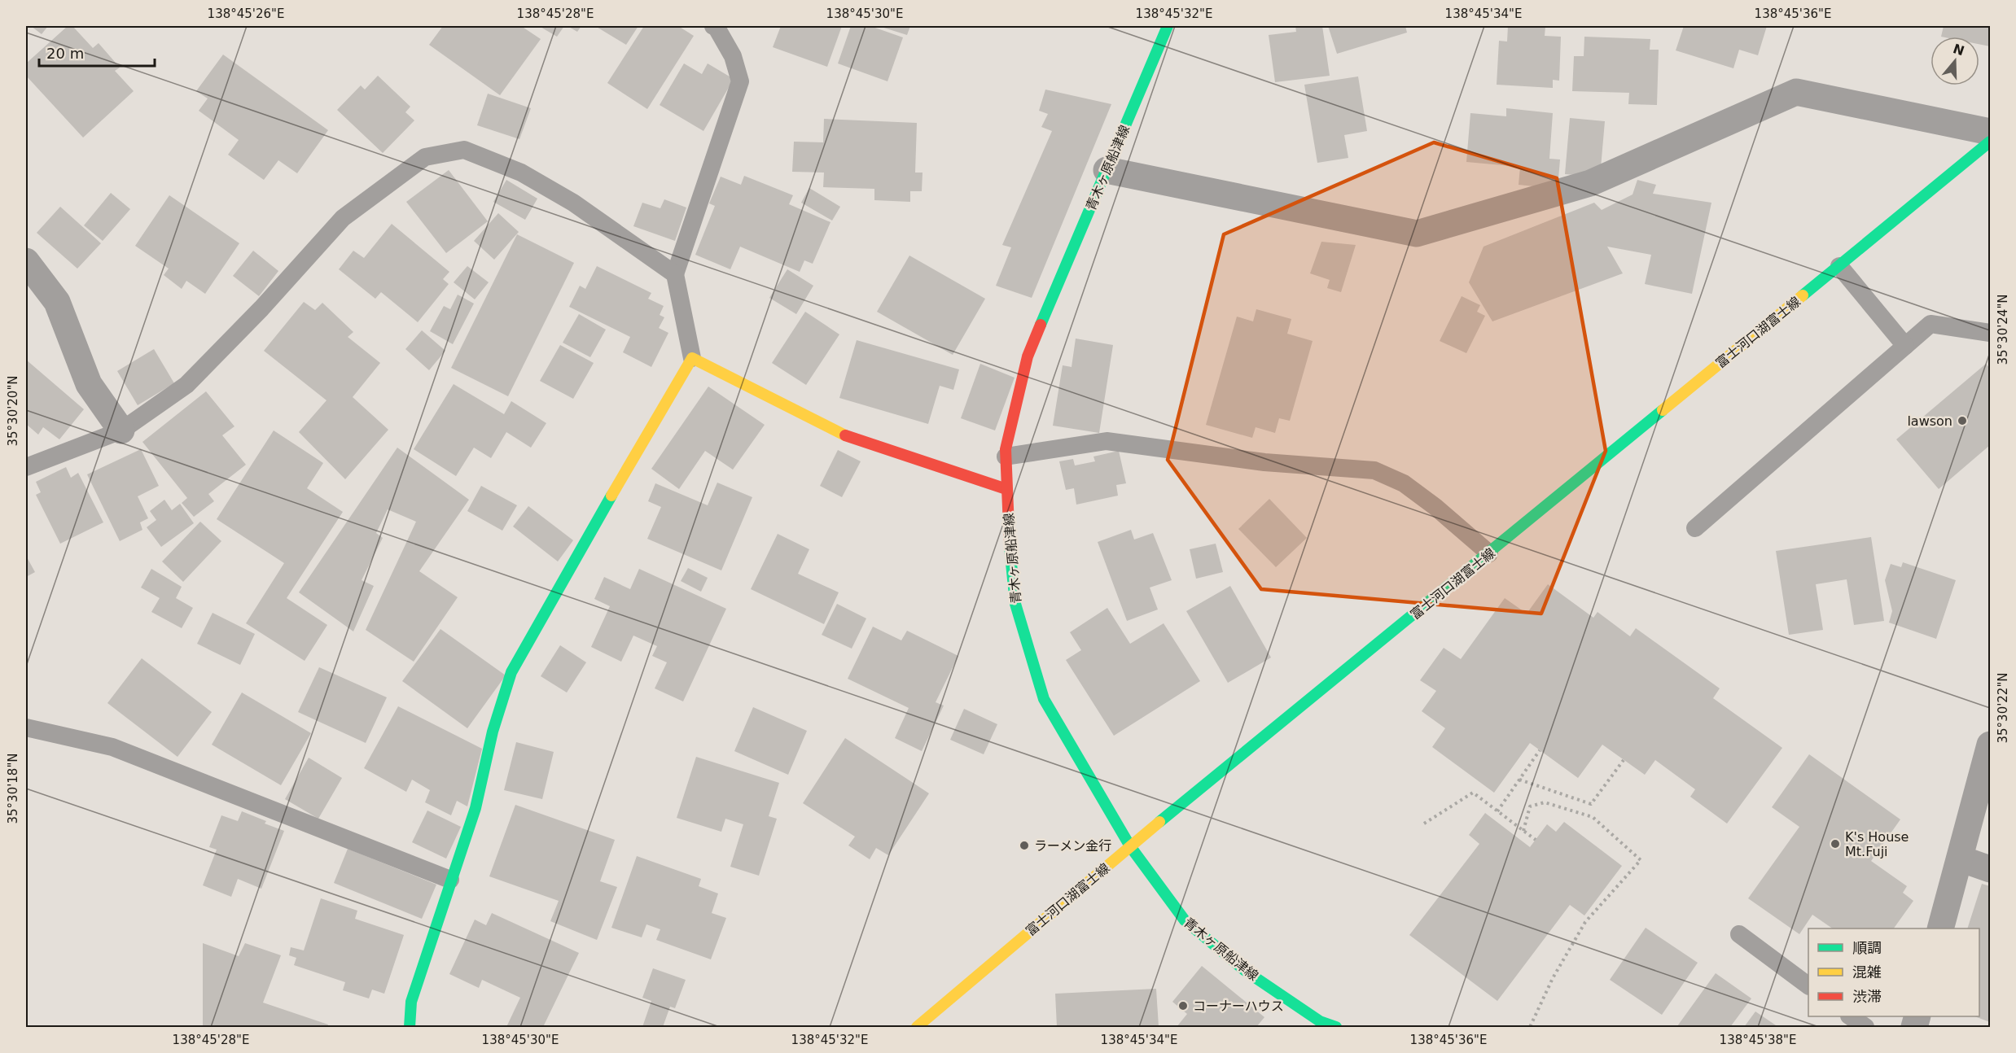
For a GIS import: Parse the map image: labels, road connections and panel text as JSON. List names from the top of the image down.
{
  "streets": {
    "main road": ["青木ヶ原船津線", "富士河口湖富士線"]
  },
  "crossings": [
    ["青木ヶ原船津線", "富士河口湖富士線"]
  ],
  "places": [
    "lawson",
    "K's House Mt.Fuji",
    "ラーメン金行",
    "コーナーハウス"
  ],
  "legend": ["順調", "混雑", "渋滞"],
  "scale_bar": "20 m",
  "north": "top",
  "coordinates": [
    "138°45'26\"E",
    "138°45'28\"E",
    "138°45'30\"E",
    "138°45'32\"E",
    "138°45'34\"E",
    "138°45'36\"E",
    "35°30'24\"N",
    "35°30'20\"N",
    "35°30'22\"N",
    "35°30'18\"N",
    "138°45'38\"E"
  ]
}
